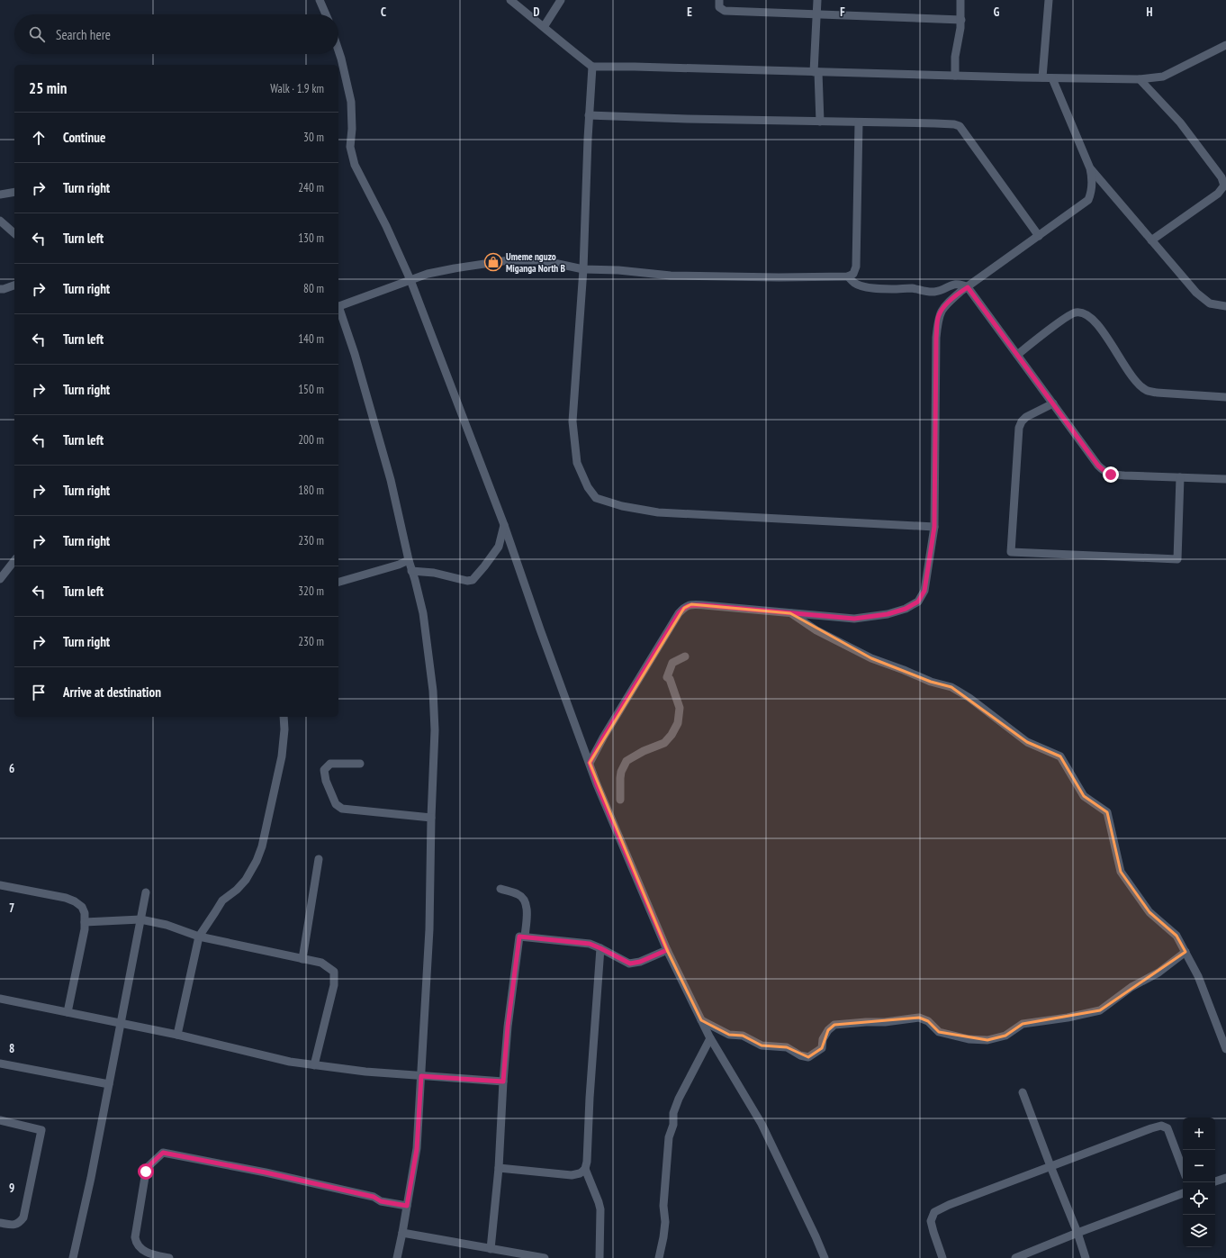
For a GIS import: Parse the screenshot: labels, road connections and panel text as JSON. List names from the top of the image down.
{
  "places": {
    "shop": ["Umeme nguzo Miganga North B"]
  },
  "page": {
    "search": "Search here",
    "heading": ["25 min", "Walk · 1.9 km"],
    "list": [
      ["Continue", "30 m"],
      ["Turn right", "240 m"],
      ["Turn left", "130 m"],
      ["Turn right", "80 m"],
      ["Turn left", "140 m"],
      ["Turn right", "150 m"],
      ["Turn left", "200 m"],
      ["Turn right", "180 m"],
      ["Turn right", "230 m"],
      ["Turn left", "320 m"],
      ["Turn right", "230 m"],
      "Arrive at destination"
    ],
    "map_buttons": ["+", "−"]
  },
  "grid": {
    "columns": [
      "C",
      "D",
      "E",
      "F",
      "G",
      "H"
    ],
    "rows": [
      "6",
      "7",
      "8",
      "9"
    ]
  }
}
